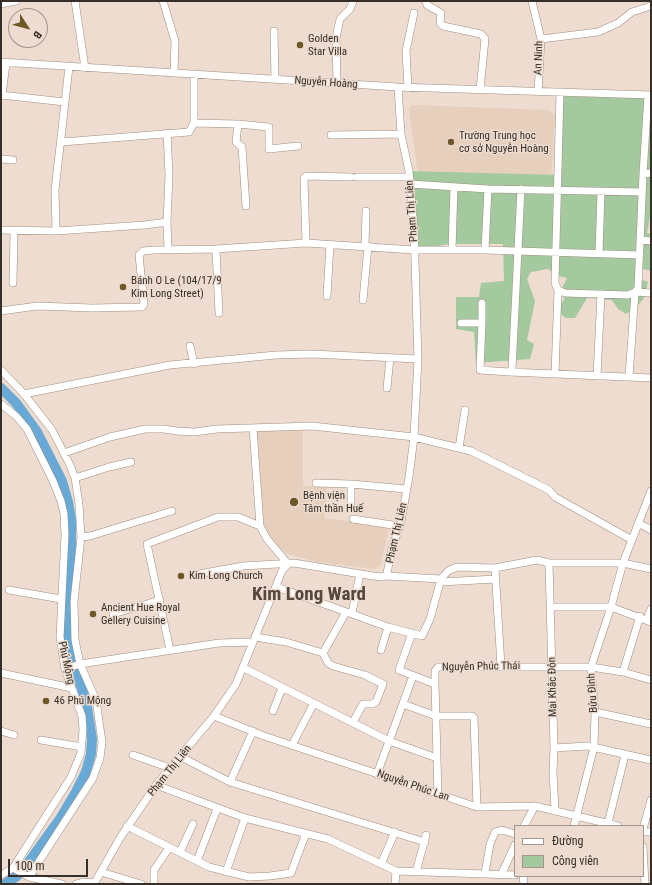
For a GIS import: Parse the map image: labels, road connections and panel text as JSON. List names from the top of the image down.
{
  "streets": {
    "street": [
      "An Ninh",
      "Nguyễn Hoàng",
      "Phạm Thị Liên",
      "Phú Mộng",
      "Nguyễn Phúc Thái",
      "Mai Khắc Đôn",
      "Bửu Đình",
      "Nguyễn Phúc Lan"
    ]
  },
  "crossings": [
    ["An Ninh", "Nguyễn Hoàng"],
    ["Nguyễn Hoàng", "Phạm Thị Liên"],
    ["Phạm Thị Liên", "Nguyễn Phúc Lan"],
    ["Nguyễn Phúc Thái", "Mai Khắc Đôn"],
    ["Nguyễn Phúc Thái", "Bửu Đình"],
    ["Nguyễn Phúc Thái", "Nguyễn Phúc Lan"],
    ["Mai Khắc Đôn", "Nguyễn Phúc Lan"],
    ["Bửu Đình", "Nguyễn Phúc Lan"]
  ],
  "districts": ["Kim Long Ward"],
  "places": [
    "Golden Star Villa",
    "Trường Trung học cơ sở Nguyễn Hoàng",
    "Bánh O Le (104/17/9 Kim Long Street)",
    "Bệnh viện Tâm thần Huế",
    "Kim Long Church",
    "Ancient Hue Royal Gellery Cuisine",
    "46 Phú Mộng"
  ],
  "legend": ["Đường", "Công viên"],
  "scale_bar": "100 m",
  "north": "bottom right"
}
